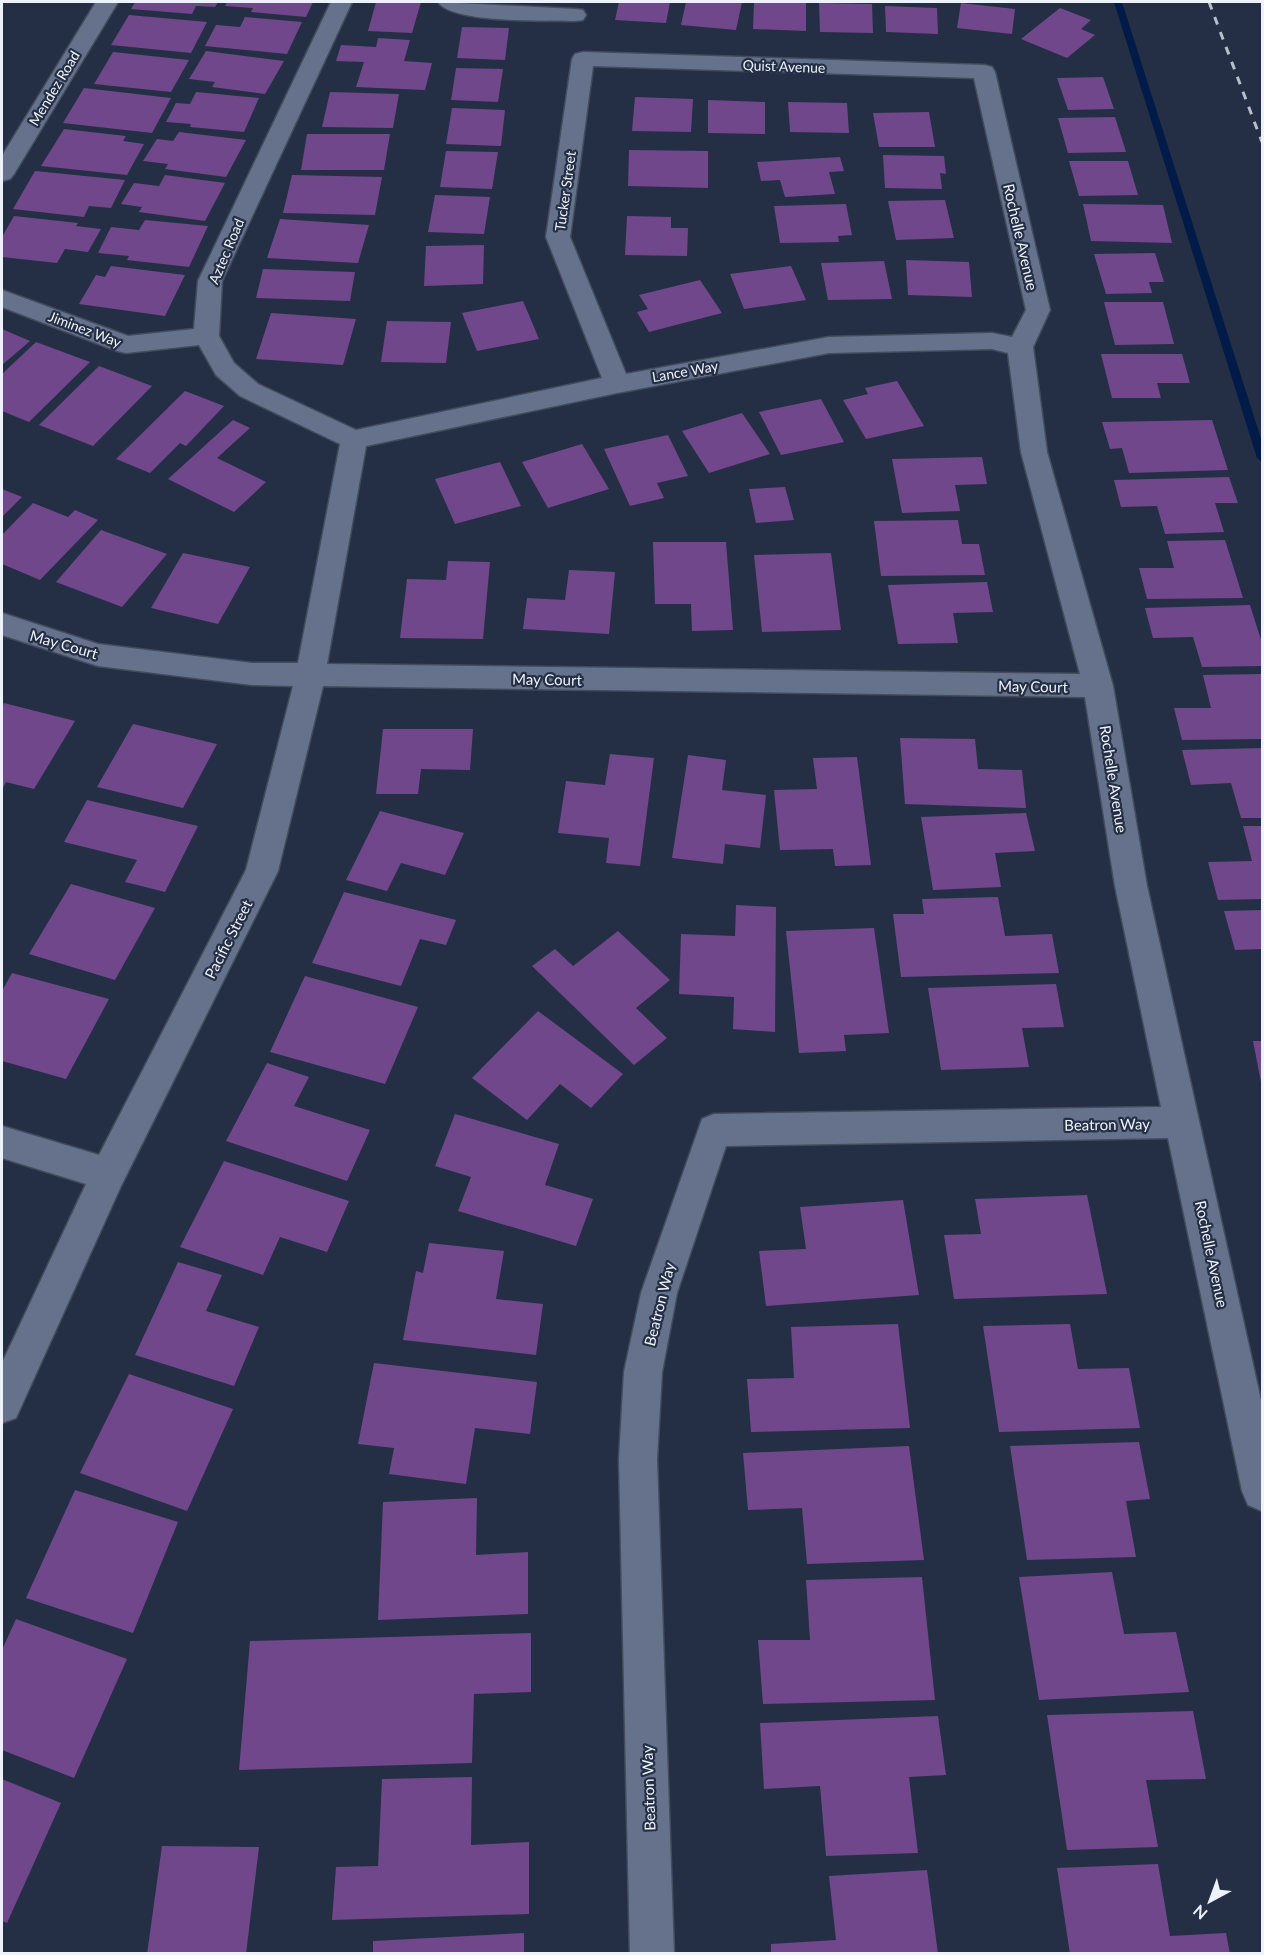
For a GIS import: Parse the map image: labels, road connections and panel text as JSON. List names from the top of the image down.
{
  "streets": {
    "street": [
      "Quist Avenue",
      "Mendez Road",
      "Tucker Street",
      "Rochelle Avenue",
      "Aztec Road",
      "Jiminez Way",
      "Lance Way",
      "May Court",
      "Pacific Street",
      "Beatron Way"
    ]
  },
  "crossings": [
    ["Quist Avenue", "Tucker Street"],
    ["Quist Avenue", "Rochelle Avenue"],
    ["Tucker Street", "Lance Way"],
    ["Rochelle Avenue", "Lance Way"],
    ["Rochelle Avenue", "May Court"],
    ["Rochelle Avenue", "Beatron Way"],
    ["Aztec Road", "Jiminez Way"],
    ["Lance Way", "Pacific Street"],
    ["May Court", "Pacific Street"]
  ],
  "north": "bottom left"
}
